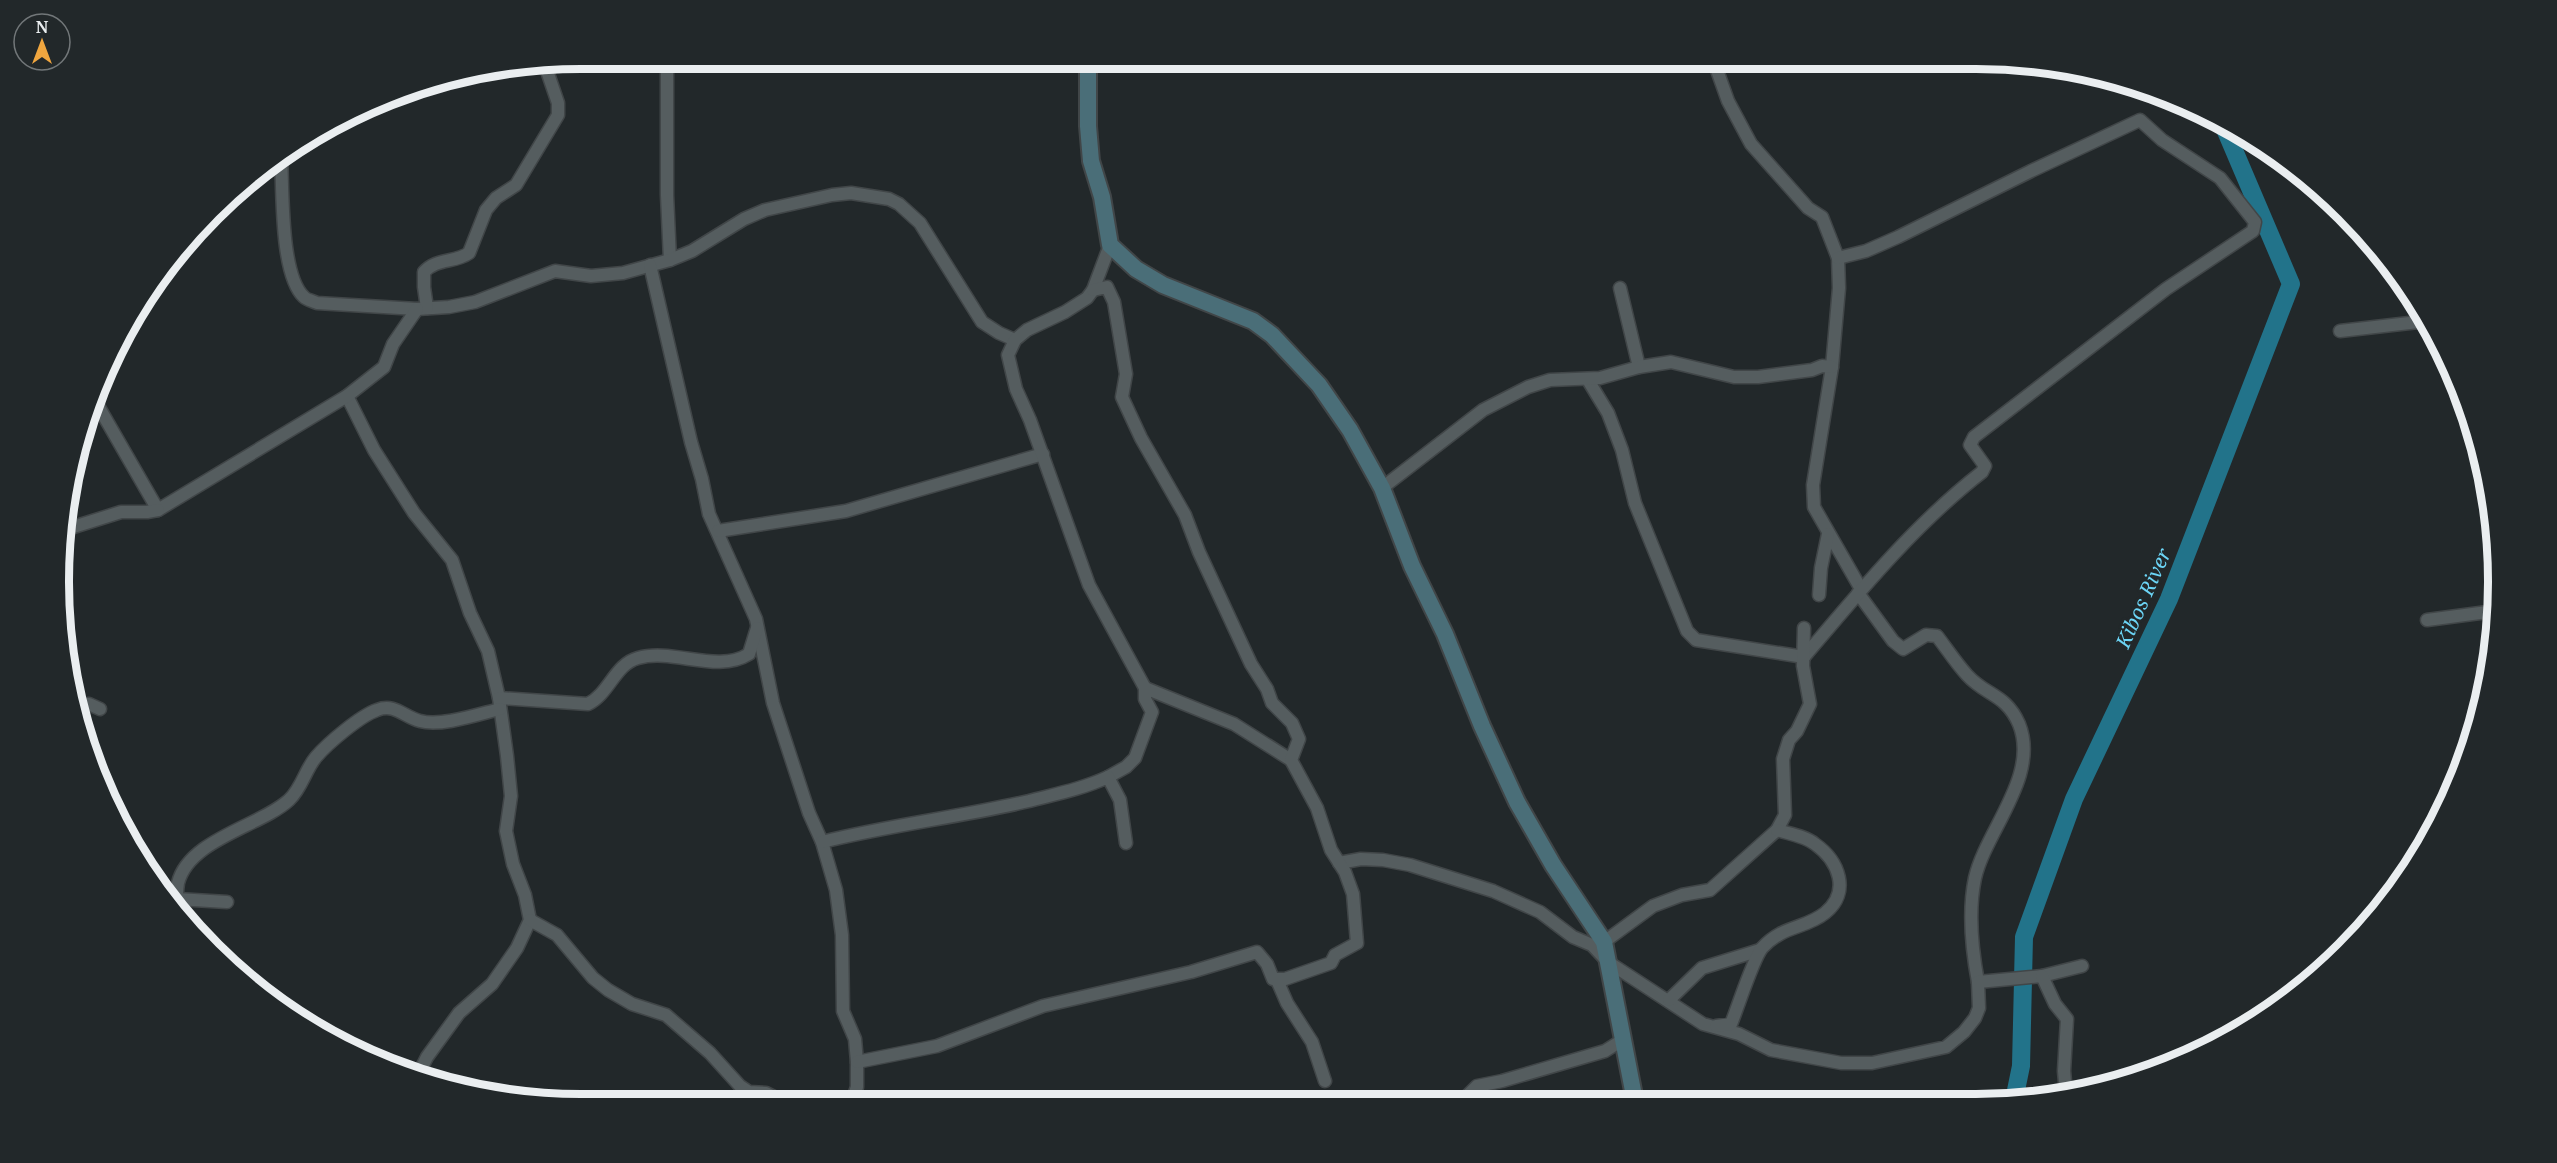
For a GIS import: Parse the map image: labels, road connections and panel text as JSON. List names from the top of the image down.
{
  "water": ["Kibos River"],
  "north": "top"
}
